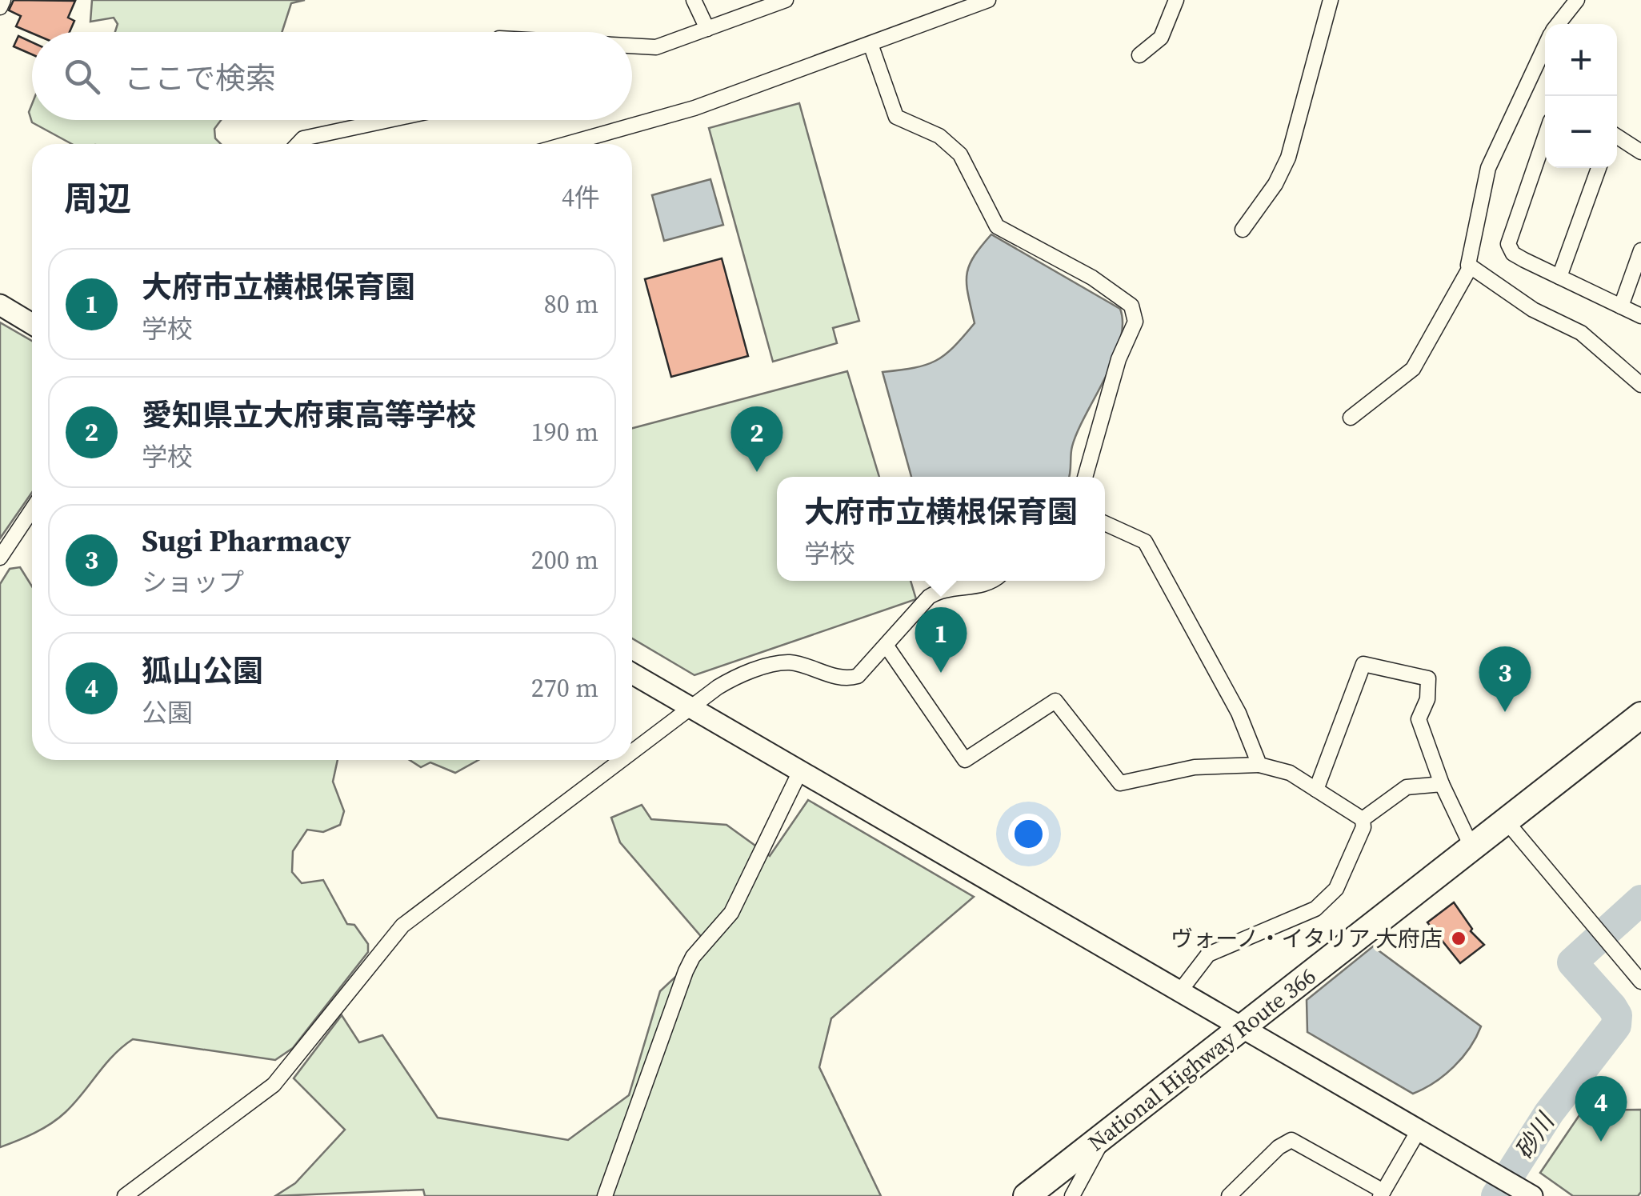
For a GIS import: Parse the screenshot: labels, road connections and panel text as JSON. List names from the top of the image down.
{
  "streets": {
    "highway": ["National Highway Route 366"]
  },
  "water": ["砂川"],
  "places": ["ヴォーノ・イタリア 大府店"],
  "page": {
    "map_buttons": ["+", "−"],
    "search": "ここで検索",
    "heading": ["周辺", "4件"],
    "list": [
      {
        "mark": "1",
        "name": "大府市立横根保育園",
        "note": "学校",
        "value": "80 m"
      },
      {
        "mark": "2",
        "name": "愛知県立大府東高等学校",
        "note": "学校",
        "value": "190 m"
      },
      {
        "mark": "3",
        "name": "Sugi Pharmacy",
        "note": "ショップ",
        "value": "200 m"
      },
      {
        "mark": "4",
        "name": "狐山公園",
        "note": "公園",
        "value": "270 m"
      }
    ],
    "pins": [
      "2",
      "1",
      "3",
      "4"
    ],
    "popup": ["大府市立横根保育園", "学校"]
  }
}
